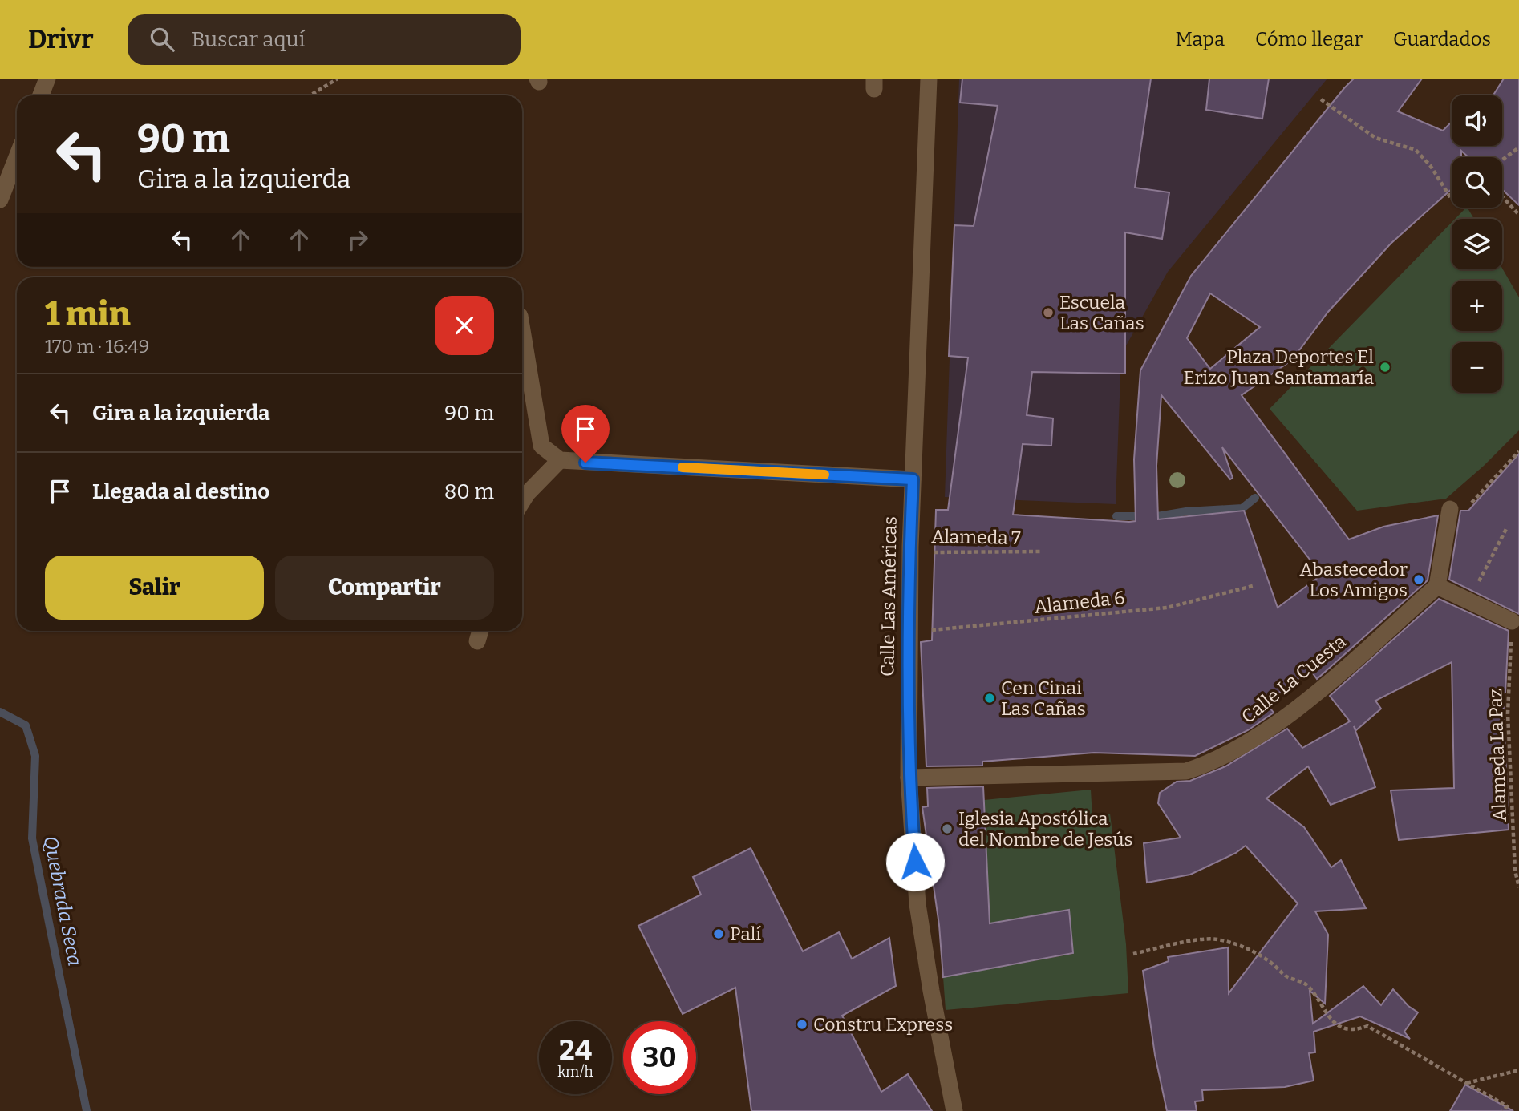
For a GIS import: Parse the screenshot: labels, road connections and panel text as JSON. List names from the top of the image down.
{
  "streets": {
    "street": ["Calle Las Américas", "Calle La Cuesta"],
    "path": ["Alameda 7", "Alameda 6", "Alameda La Paz"]
  },
  "crossings": [
    ["Alameda 7", "Calle Las Américas"],
    ["Calle Las Américas", "Alameda 6"],
    ["Calle Las Américas", "Calle La Cuesta"]
  ],
  "water": ["Quebrada Seca"],
  "places": [
    "Escuela Las Cañas",
    "Plaza Deportes El Erizo Juan Santamaría",
    "Abastecedor Los Amigos",
    "Cen Cinai Las Cañas",
    "Iglesia Apostólica del Nombre de Jesús",
    "Palí",
    "Constru Express"
  ],
  "page": {
    "header": "Drivr",
    "search": "Buscar aquí",
    "nav": ["Mapa", "Cómo llegar", "Guardados"],
    "map_buttons": ["+", "−"],
    "turn": ["90 m", "Gira a la izquierda"],
    "heading": ["1 min", "170 m · 16:49"],
    "list": [
      {
        "name": "Gira a la izquierda",
        "value": "90 m"
      },
      {
        "name": "Llegada al destino",
        "value": "80 m"
      }
    ],
    "buttons": ["Salir", "Compartir"],
    "speed": "24 km/h",
    "limit": "30"
  }
}
